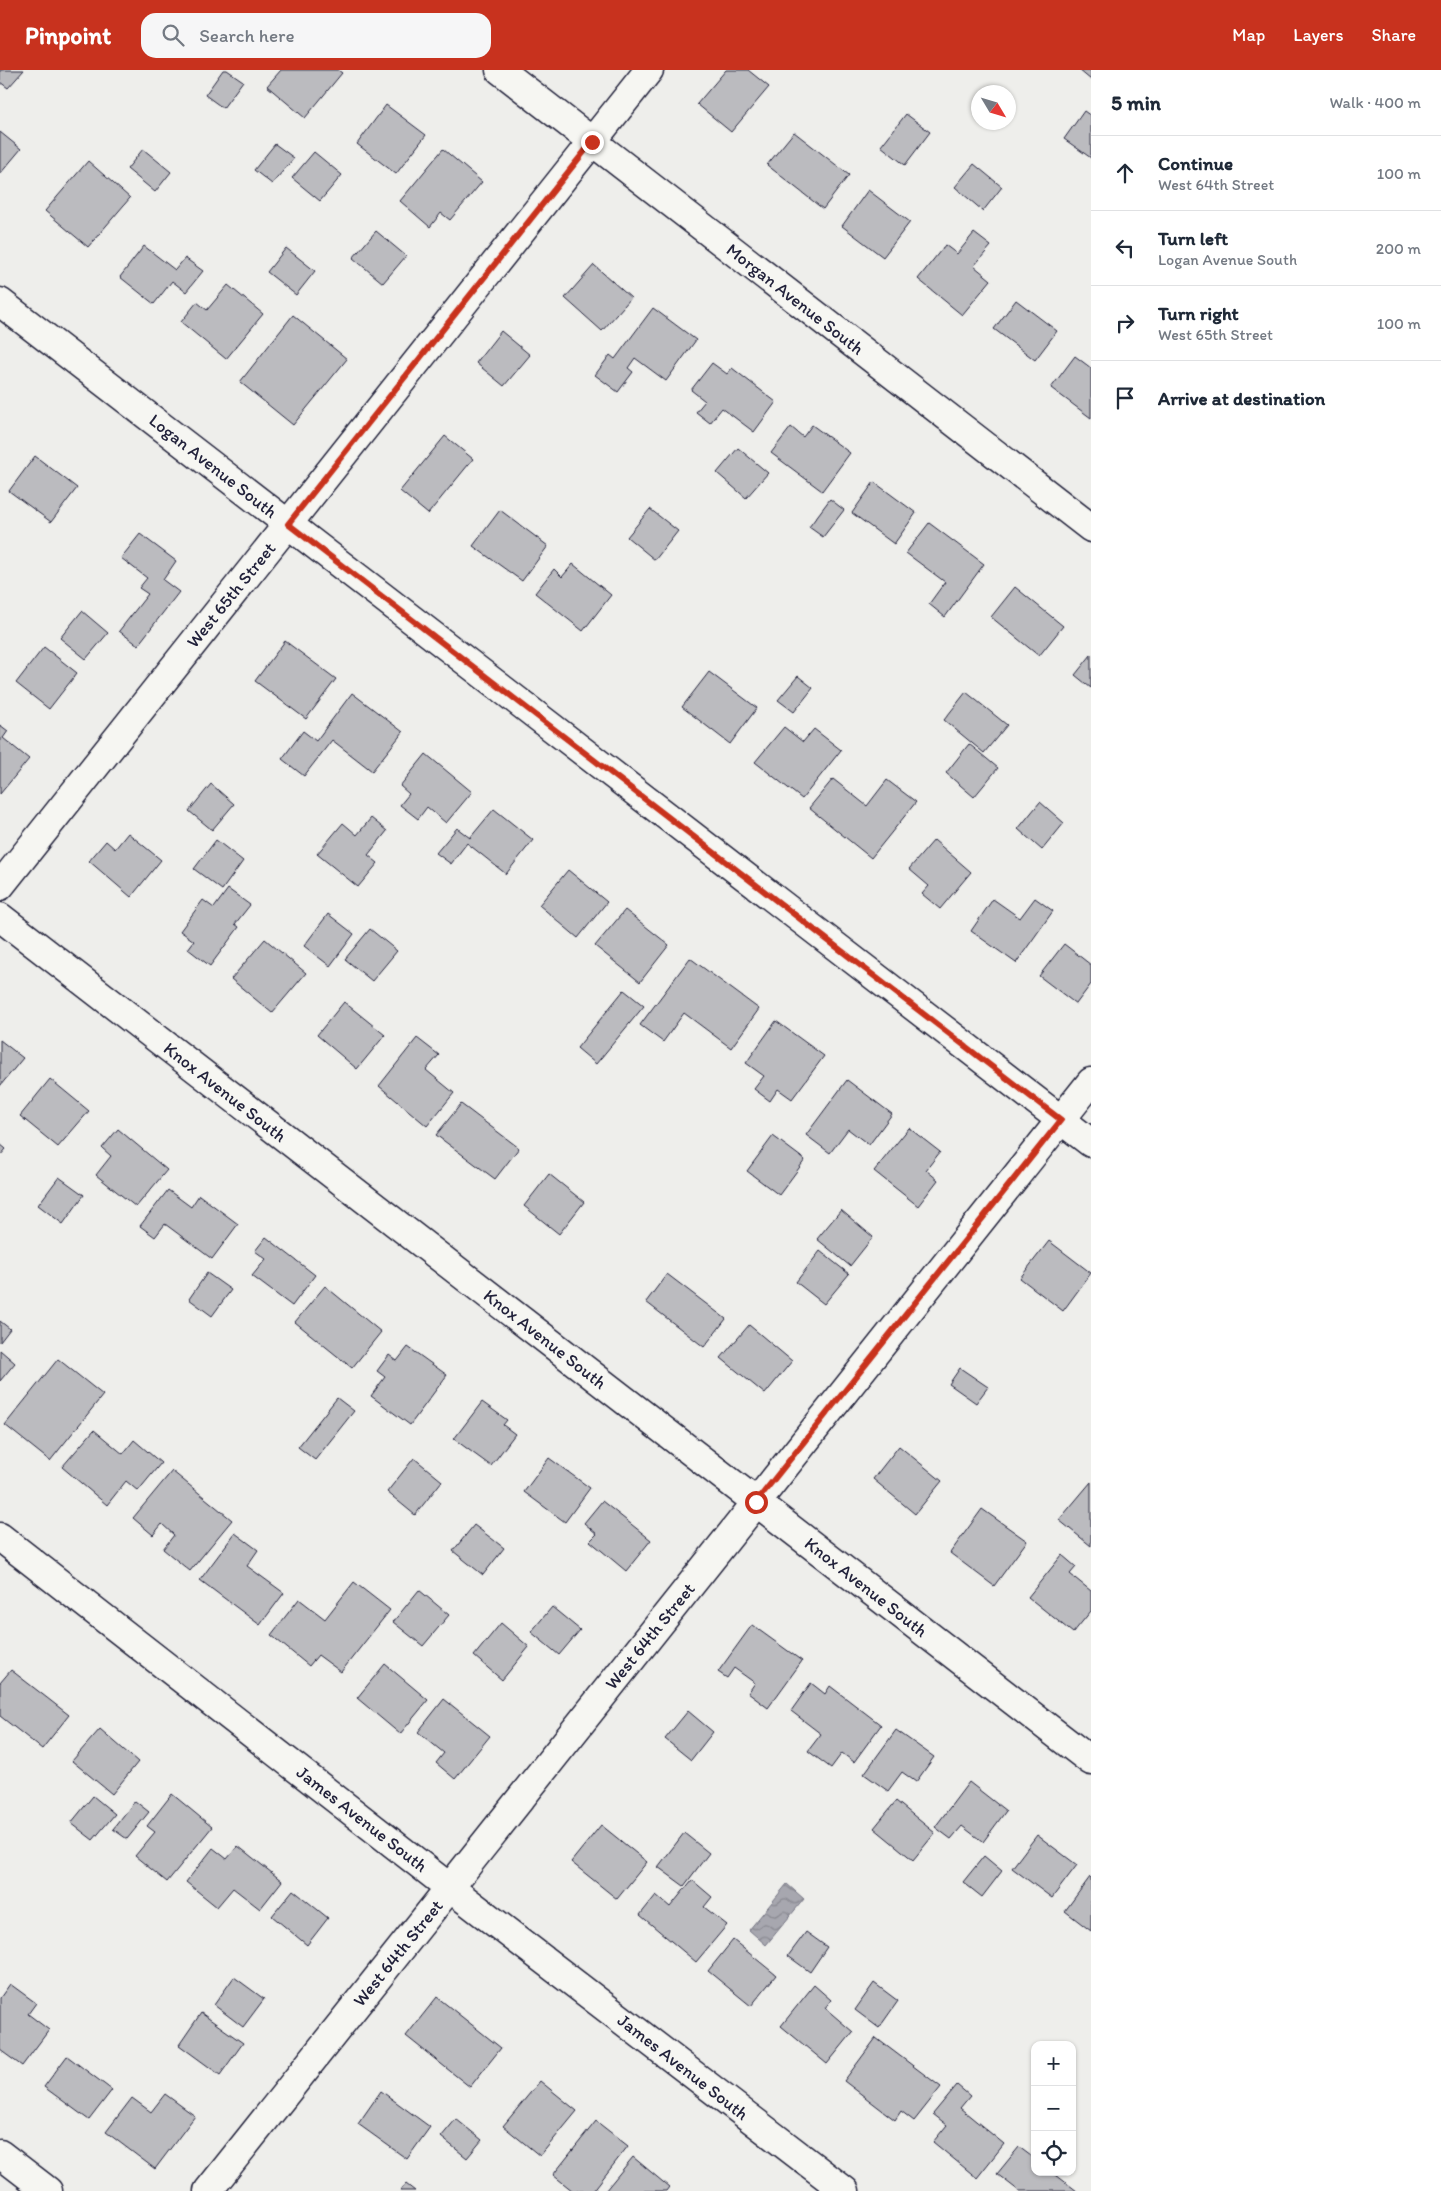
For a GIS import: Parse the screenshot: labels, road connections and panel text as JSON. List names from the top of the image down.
{
  "streets": {
    "street": [
      "Morgan Avenue South",
      "Logan Avenue South",
      "West 65th Street",
      "Knox Avenue South",
      "West 64th Street",
      "James Avenue South"
    ]
  },
  "crossings": [
    ["Morgan Avenue South", "West 65th Street"],
    ["Logan Avenue South", "West 65th Street"],
    ["Logan Avenue South", "West 64th Street"],
    ["Knox Avenue South", "West 64th Street"],
    ["West 64th Street", "James Avenue South"]
  ],
  "north": "bottom right",
  "page": {
    "header": "Pinpoint",
    "search": "Search here",
    "nav": ["Map", "Layers", "Share"],
    "heading": ["5 min", "Walk · 400 m"],
    "list": [
      ["Continue", "West 64th Street", "100 m"],
      ["Turn left", "Logan Avenue South", "200 m"],
      ["Turn right", "West 65th Street", "100 m"],
      "Arrive at destination"
    ],
    "map_buttons": ["+", "−"]
  }
}
